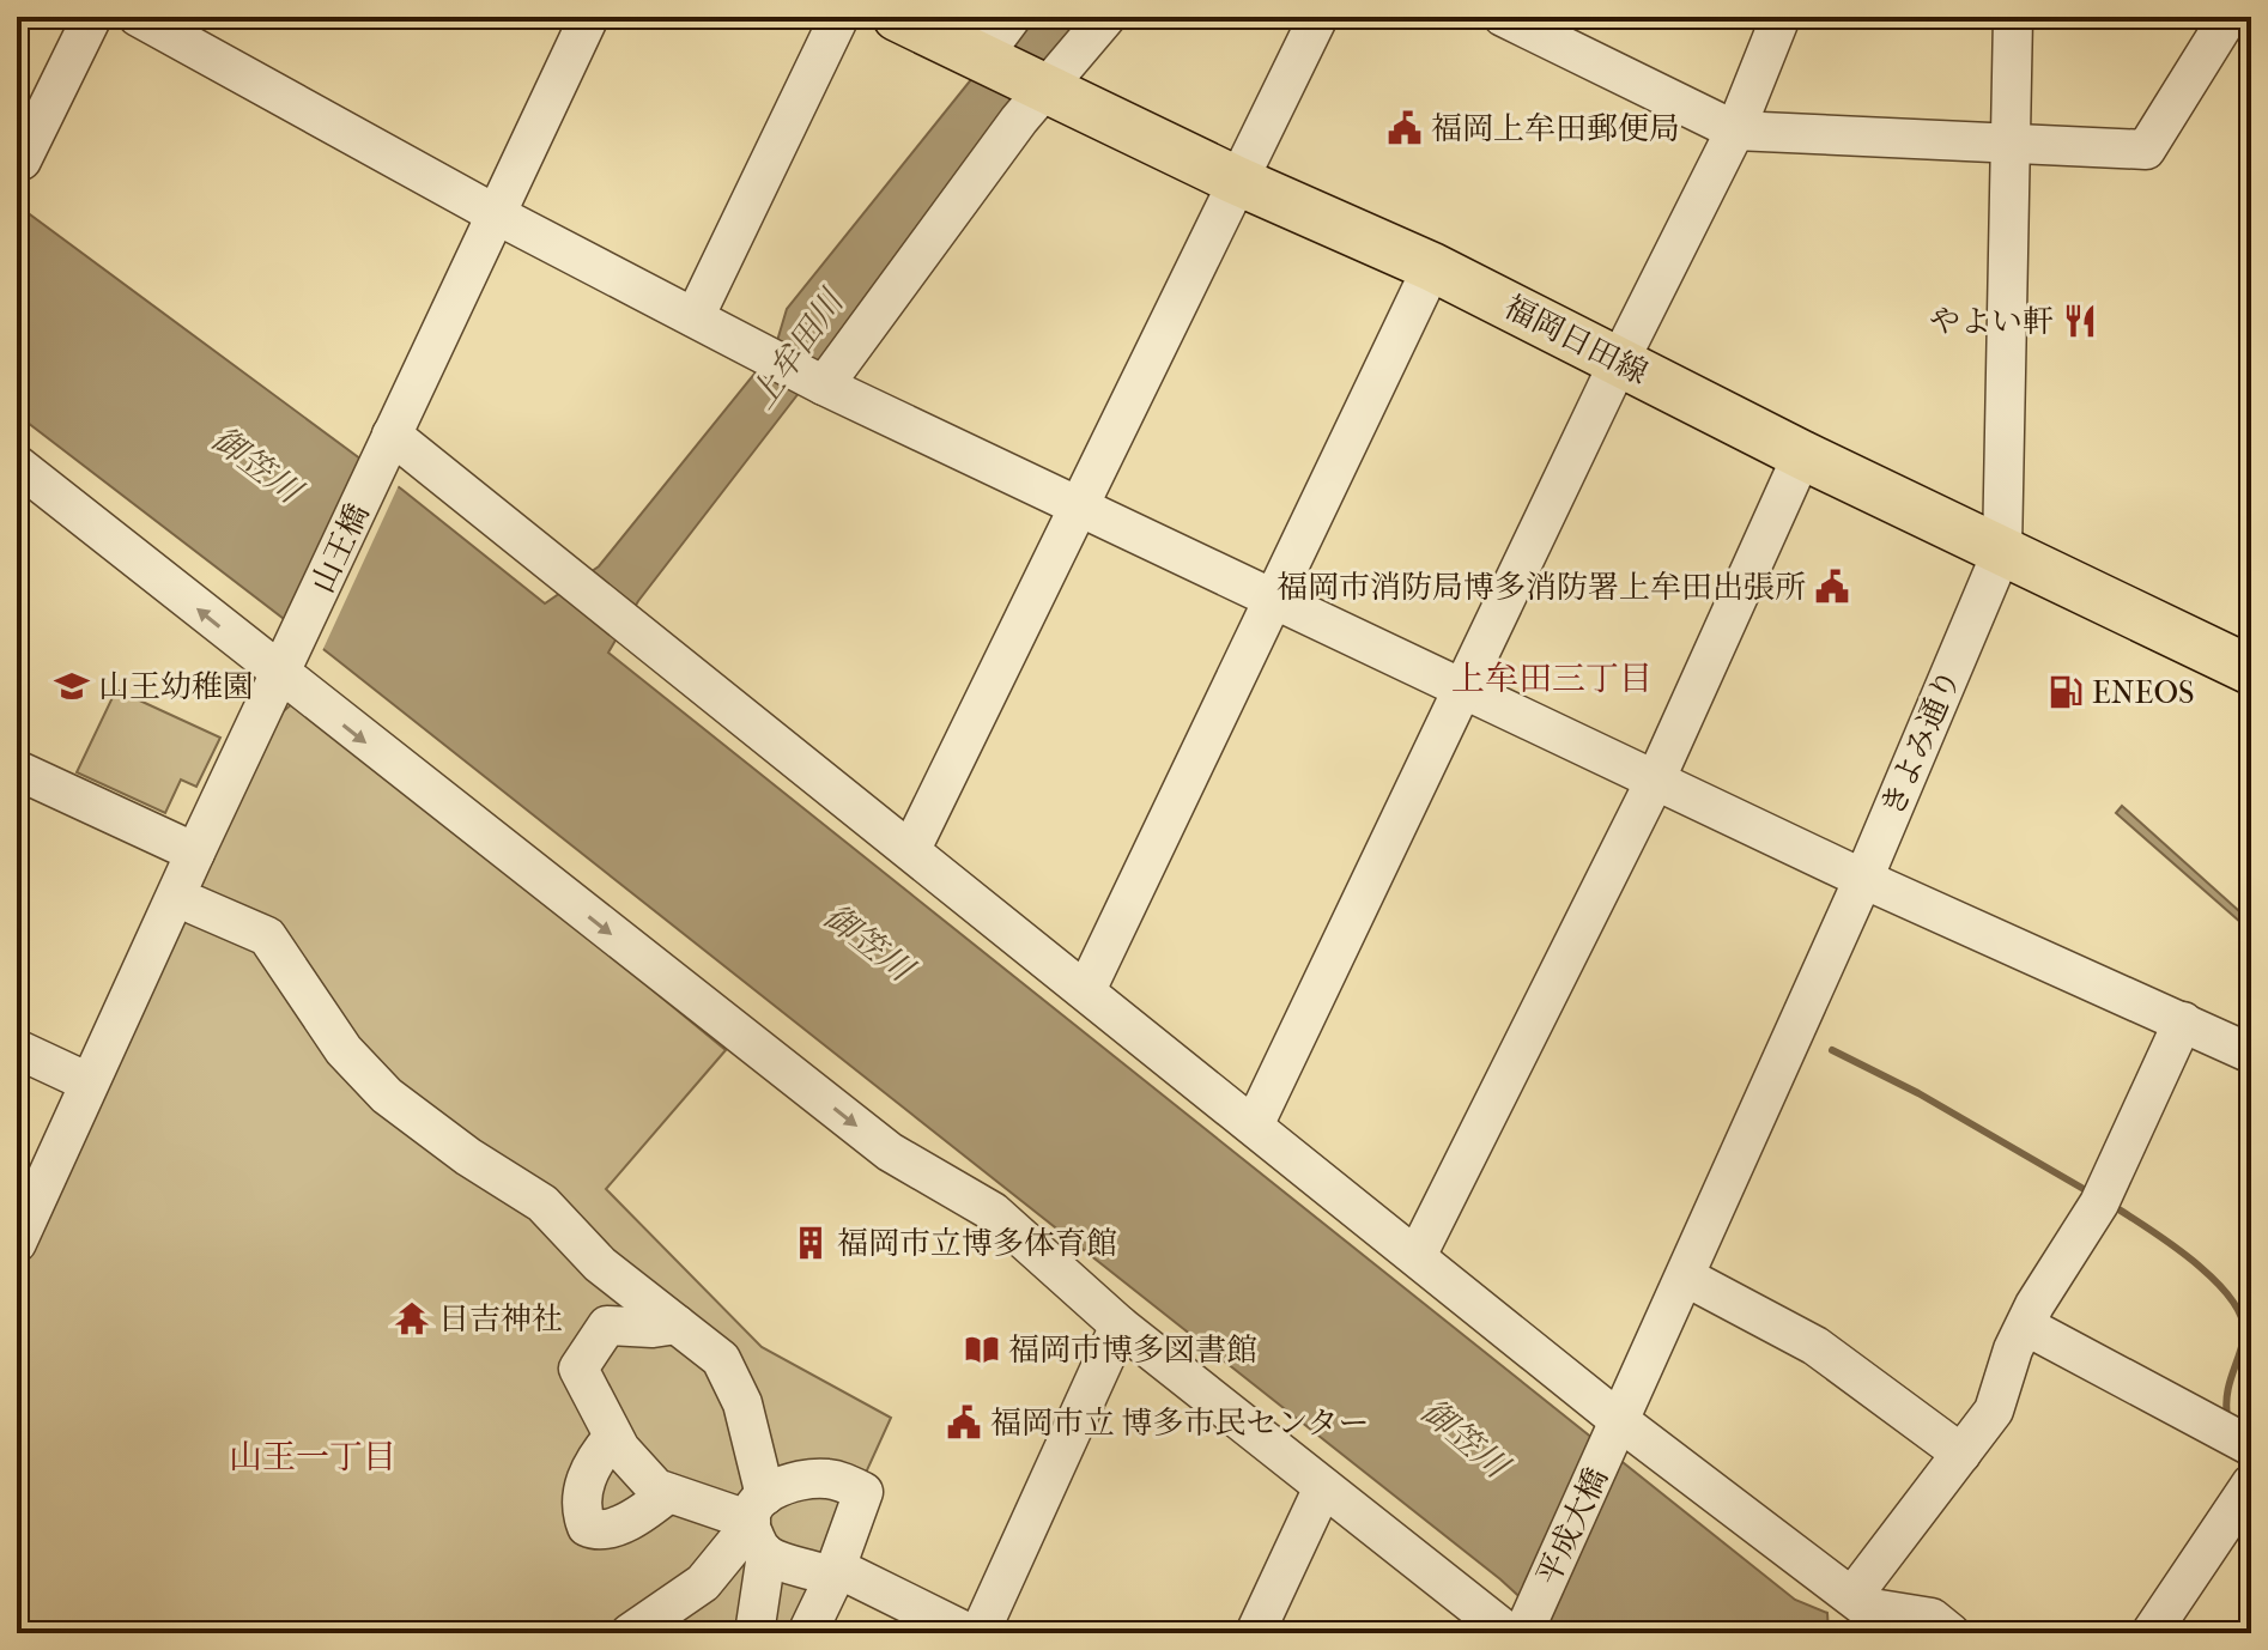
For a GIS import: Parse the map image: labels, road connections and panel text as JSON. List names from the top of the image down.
{
  "streets": {
    "main road": ["福岡日田線"],
    "street": ["山王橋", "きよみ通り", "平成大橋"]
  },
  "crossings": [
    ["福岡日田線", "きよみ通り"],
    ["きよみ通り", "平成大橋"]
  ],
  "districts": ["上牟田三丁目", "山王一丁目"],
  "water": ["上牟田川", "御笠川"],
  "places": {
    "public building": ["福岡上牟田郵便局", "福岡市消防局博多消防署上牟田出張所", "福岡市立 博多市民センター"],
    "restaurant": ["やよい軒"],
    "school or university": ["山王幼稚園"],
    "fuel station": ["ENEOS"],
    "building": ["福岡市立博多体育館"],
    "temple": ["日吉神社"],
    "library": ["福岡市博多図書館"]
  }
}
